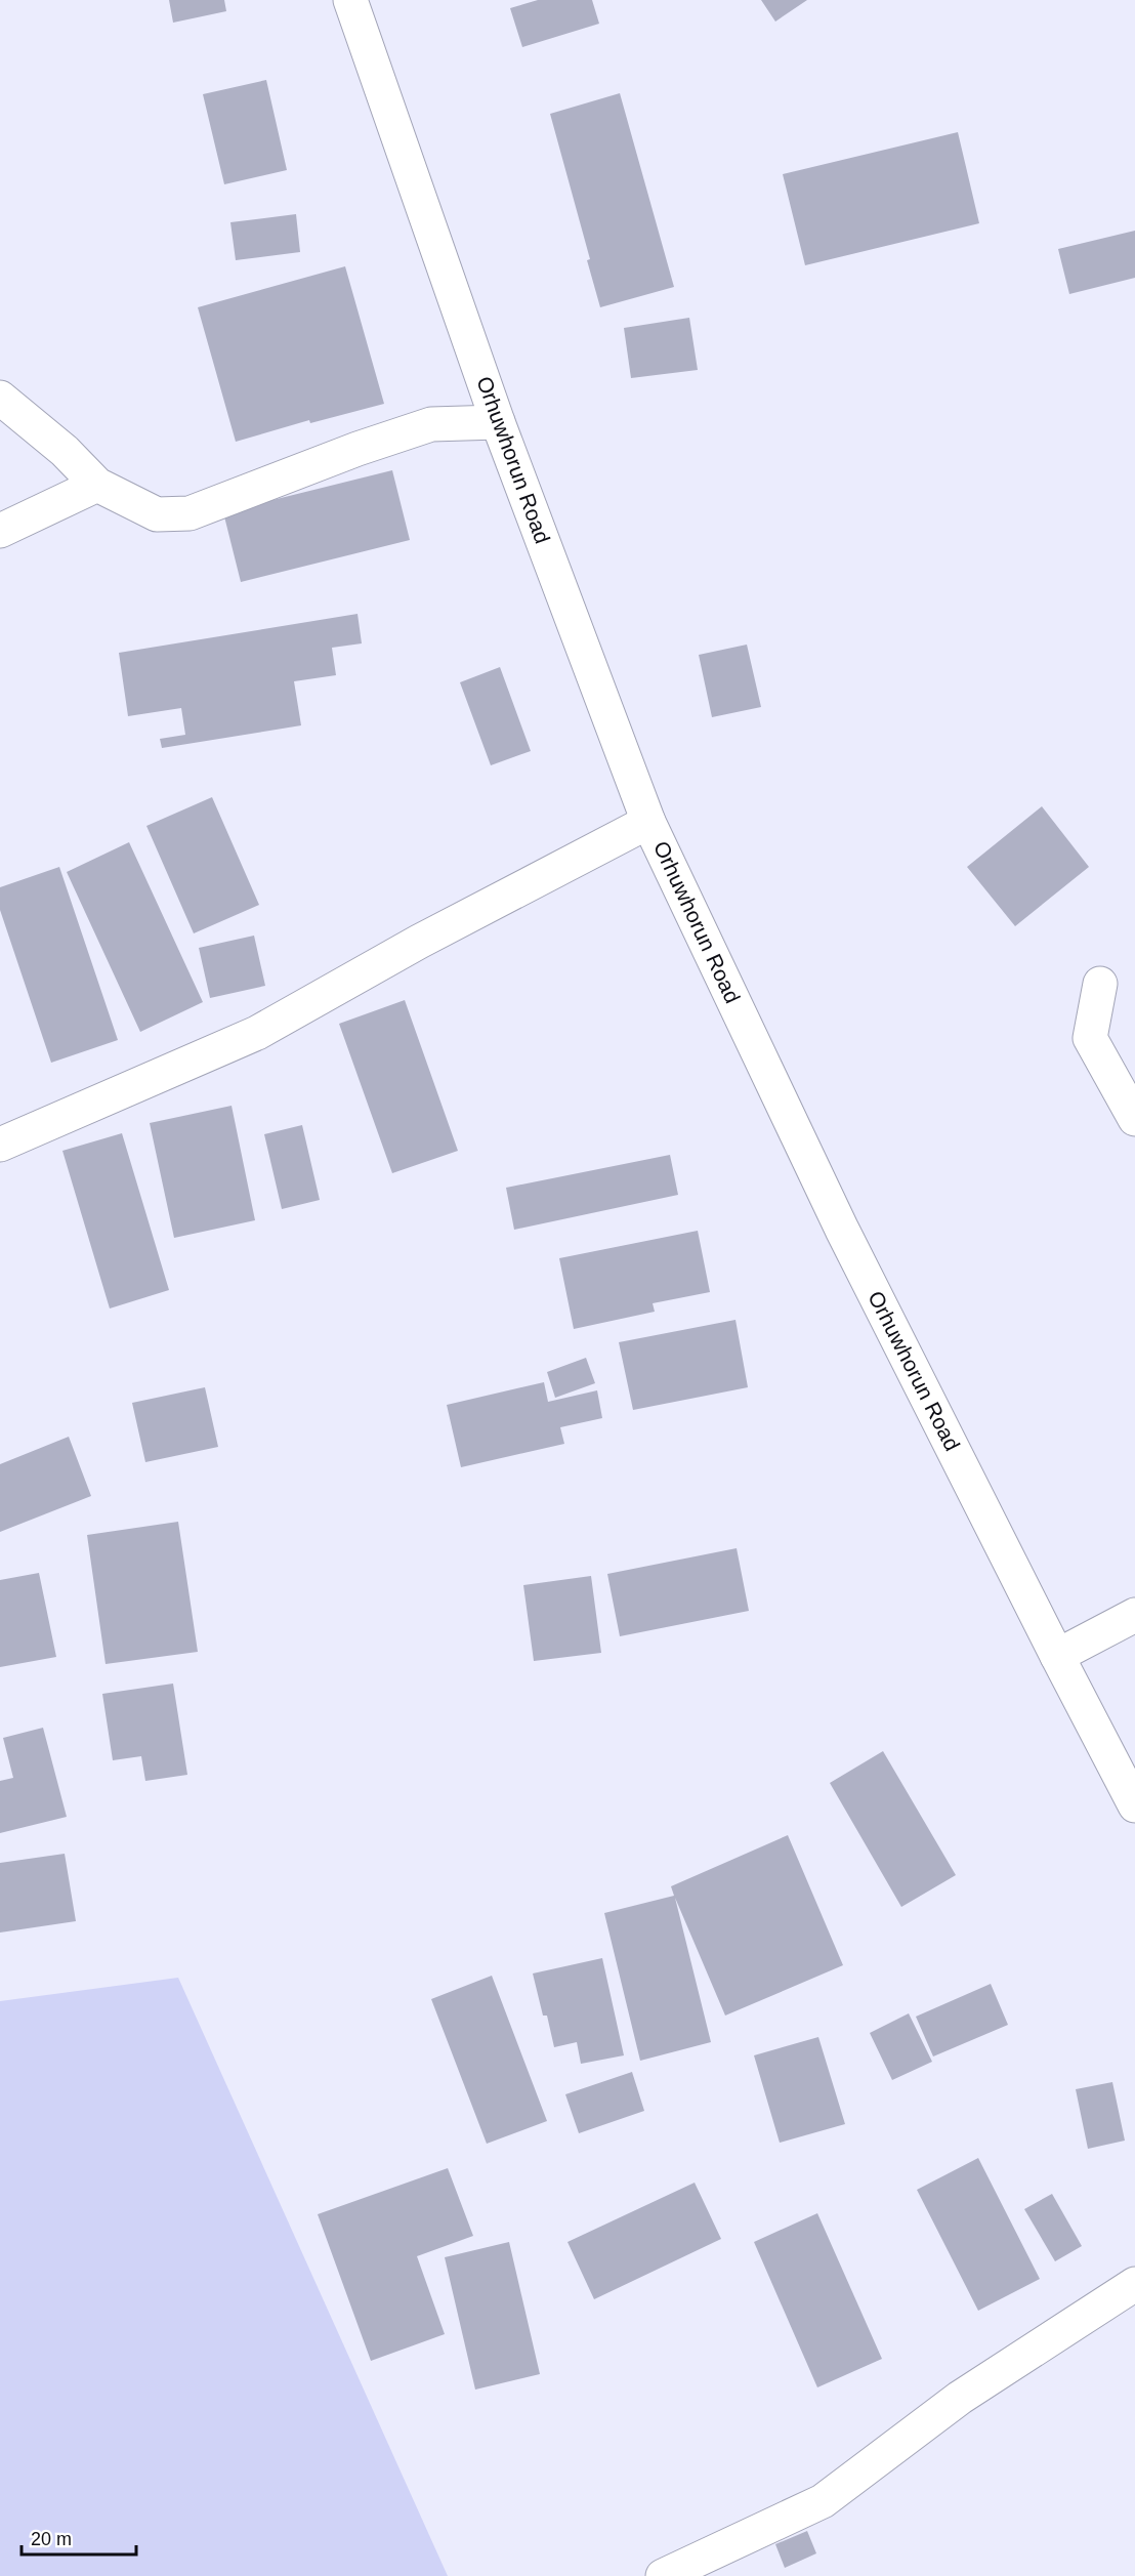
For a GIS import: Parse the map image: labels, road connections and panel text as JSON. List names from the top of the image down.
{
  "streets": {
    "street": ["Orhuwhorun Road"]
  },
  "scale_bar": "20 m"
}
